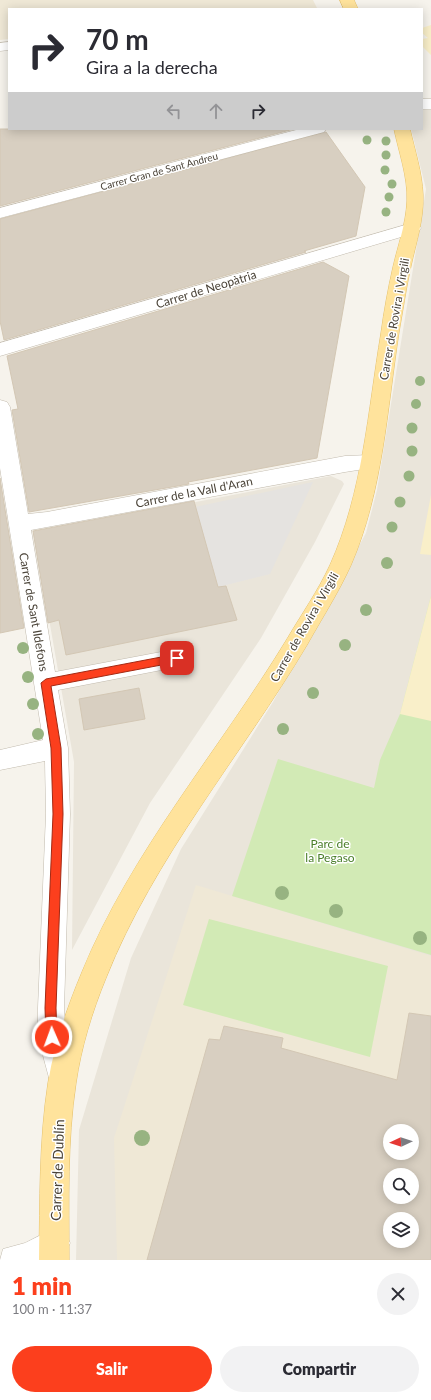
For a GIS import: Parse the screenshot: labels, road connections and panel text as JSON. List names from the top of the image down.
{
  "streets": {
    "main road": ["Carrer de Rovira i Virgili", "Carrer de Dublín"],
    "street": [
      "Carrer Gran de Sant Andreu",
      "Carrer de Neopàtria",
      "Carrer de la Vall d'Aran",
      "Carrer de Sant Ildefons"
    ]
  },
  "crossings": [
    ["Carrer de Neopàtria", "Carrer de Rovira i Virgili"],
    ["Carrer de Rovira i Virgili", "Carrer de la Vall d'Aran"],
    ["Carrer de Rovira i Virgili", "Carrer de Sant Ildefons"],
    ["Carrer de Rovira i Virgili", "Carrer de Dublín"],
    ["Carrer de la Vall d'Aran", "Carrer de Sant Ildefons"],
    ["Carrer de Sant Ildefons", "Carrer de Dublín"]
  ],
  "parks": ["Parc de la Pegaso"],
  "north": "left",
  "page": {
    "turn": ["70 m", "Gira a la derecha"],
    "heading": ["1 min", "100 m · 11:37"],
    "buttons": ["Salir", "Compartir"]
  }
}
